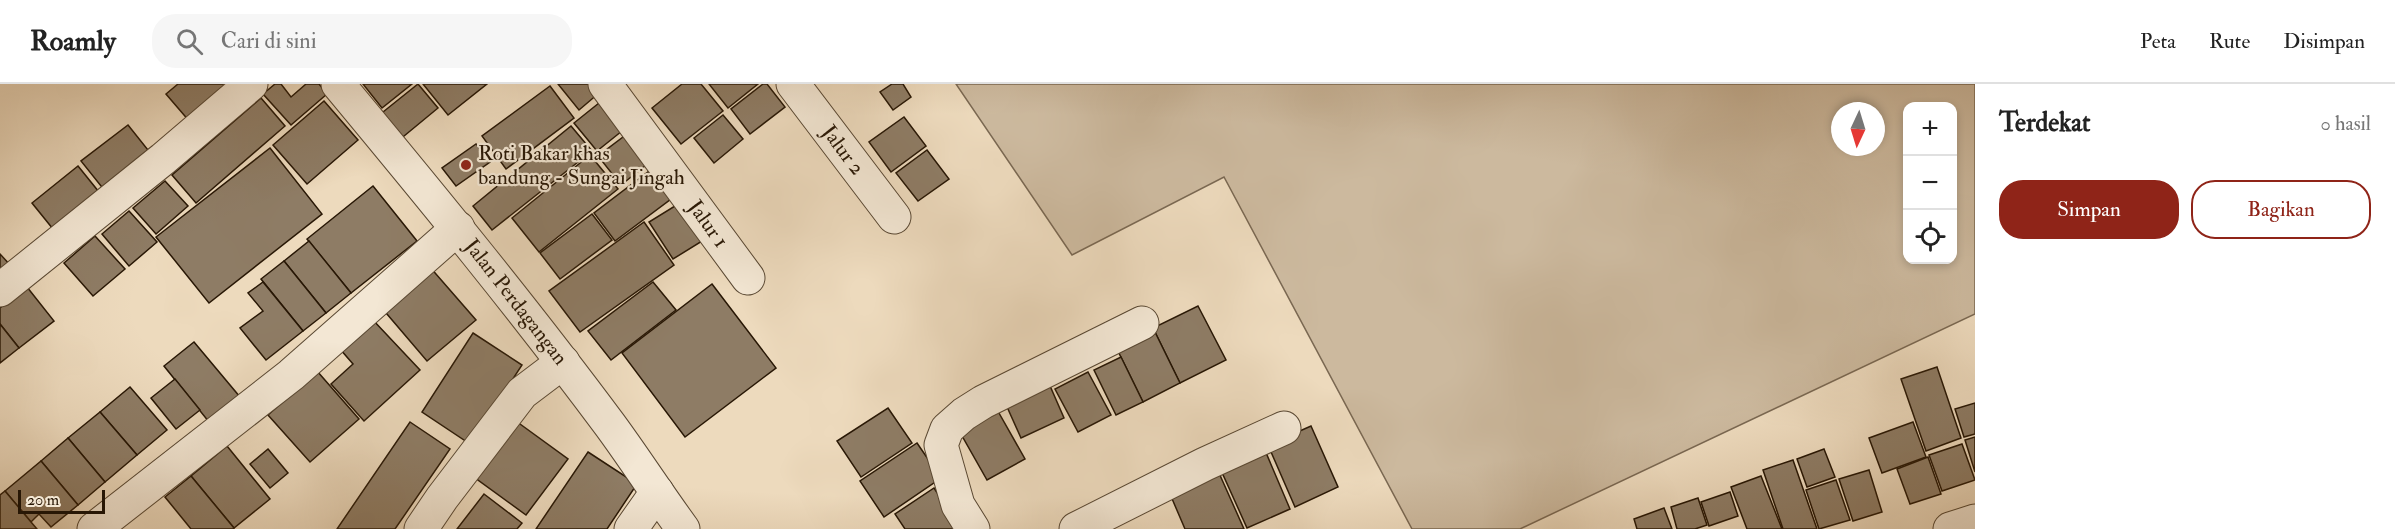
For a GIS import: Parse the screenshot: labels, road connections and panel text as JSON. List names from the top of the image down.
{
  "streets": {
    "street": ["Jalur 2", "Jalur 1", "Jalan Perdagangan"]
  },
  "places": ["Roti Bakar khas bandung - Sungai Jingah"],
  "scale_bar": "20 m",
  "north": "bottom",
  "page": {
    "header": "Roamly",
    "search": "Cari di sini",
    "nav": ["Peta", "Rute", "Disimpan"],
    "heading": ["Terdekat", "0 hasil"],
    "map_buttons": ["+", "−"],
    "buttons": ["Simpan", "Bagikan"],
    "scale": "20 m"
  }
}
